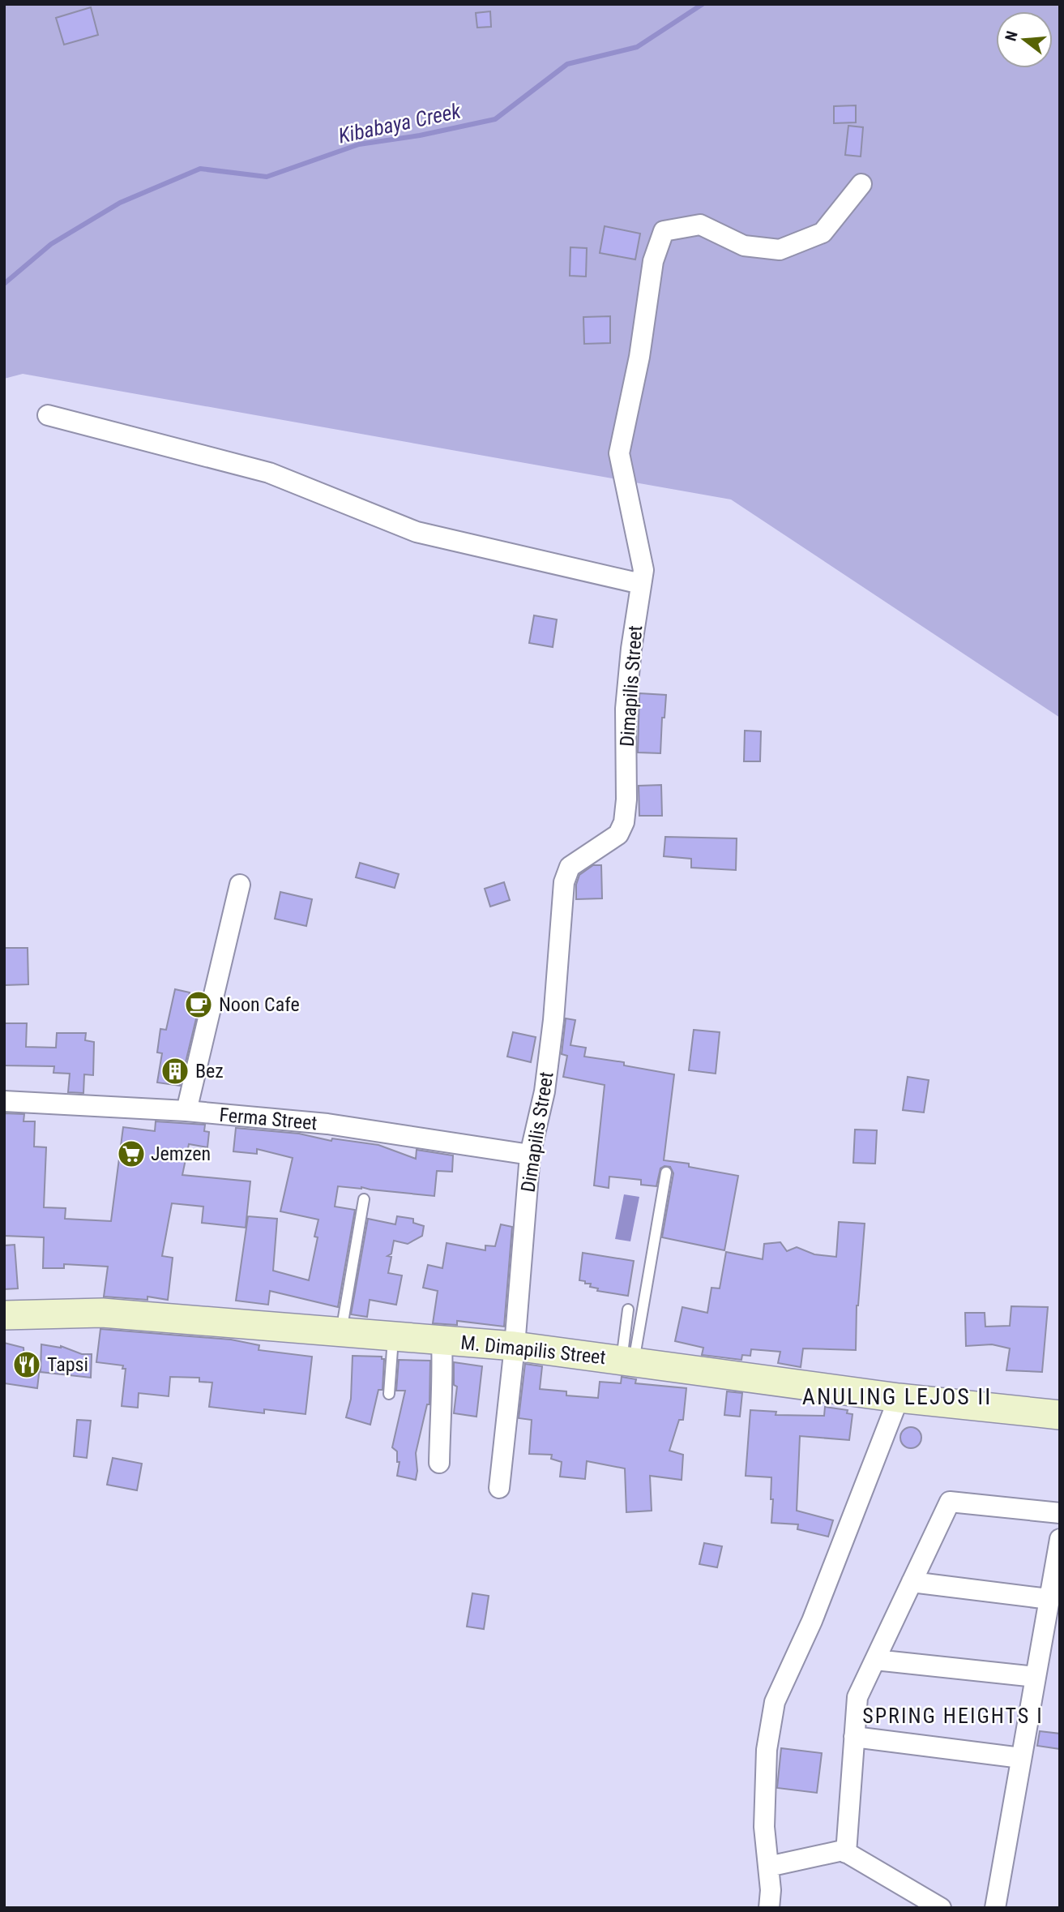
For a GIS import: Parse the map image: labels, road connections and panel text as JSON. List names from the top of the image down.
{
  "streets": {
    "main road": ["M. Dimapilis Street"],
    "street": ["Dimapilis Street", "Ferma Street"]
  },
  "crossings": [
    ["Dimapilis Street", "Ferma Street"],
    ["Dimapilis Street", "M. Dimapilis Street"]
  ],
  "districts": ["ANULING LEJOS II", "SPRING HEIGHTS I"],
  "water": ["Kibabaya Creek"],
  "places": {
    "cafe": ["Noon Cafe"],
    "building": ["Bez"],
    "supermarket": ["Jemzen"],
    "restaurant": ["Tapsi"]
  },
  "north": "left"
}
